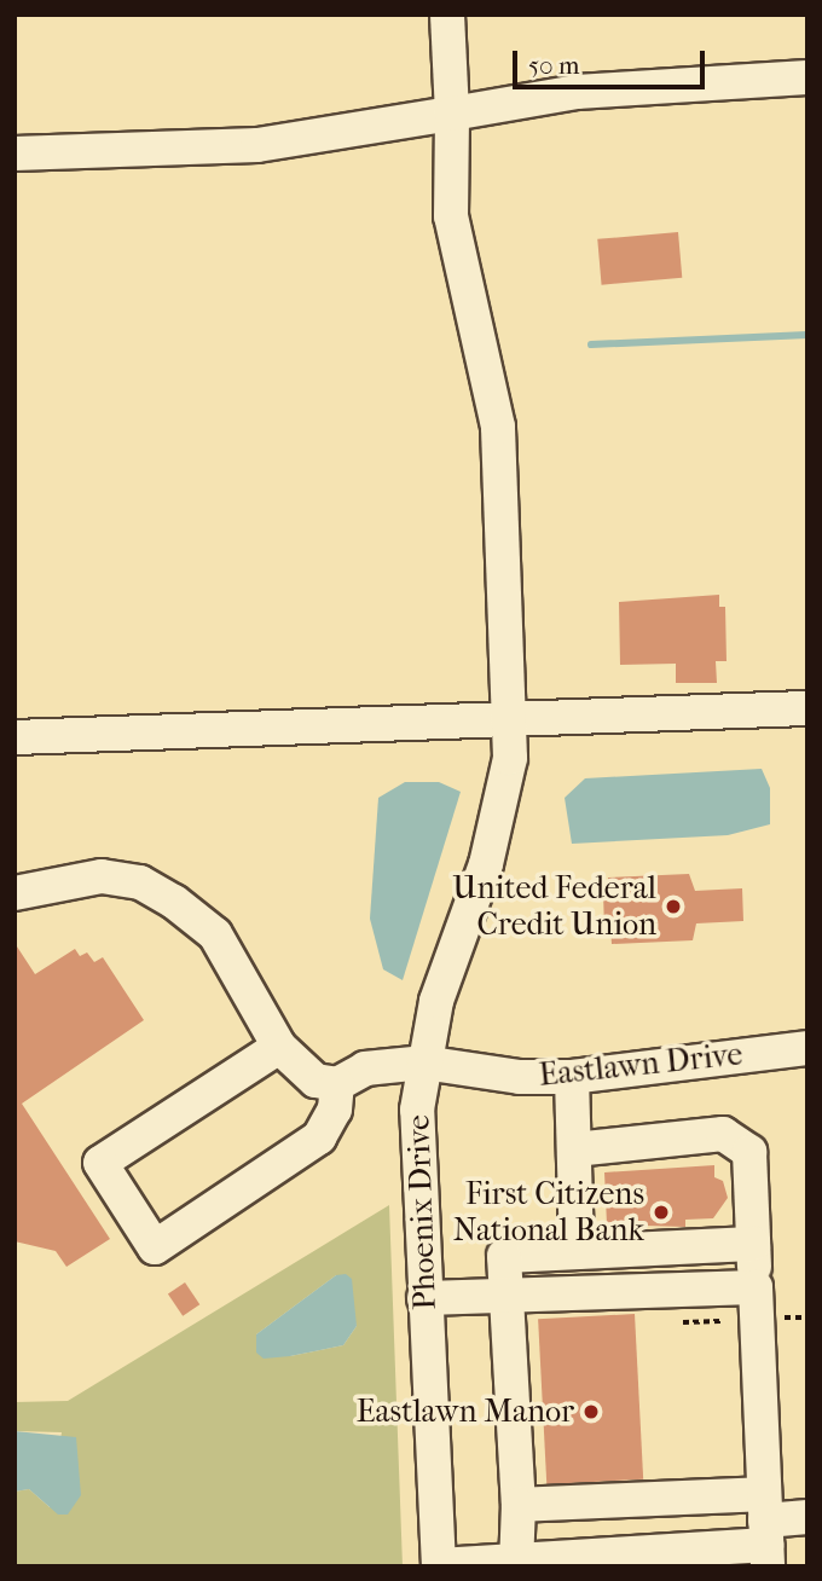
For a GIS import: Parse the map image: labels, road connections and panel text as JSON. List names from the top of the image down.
{
  "streets": {
    "street": ["Eastlawn Drive", "Phoenix Drive"]
  },
  "crossings": [
    ["Eastlawn Drive", "Phoenix Drive"]
  ],
  "places": ["United Federal Credit Union", "First Citizens National Bank", "Eastlawn Manor"],
  "scale_bar": "50 m"
}
